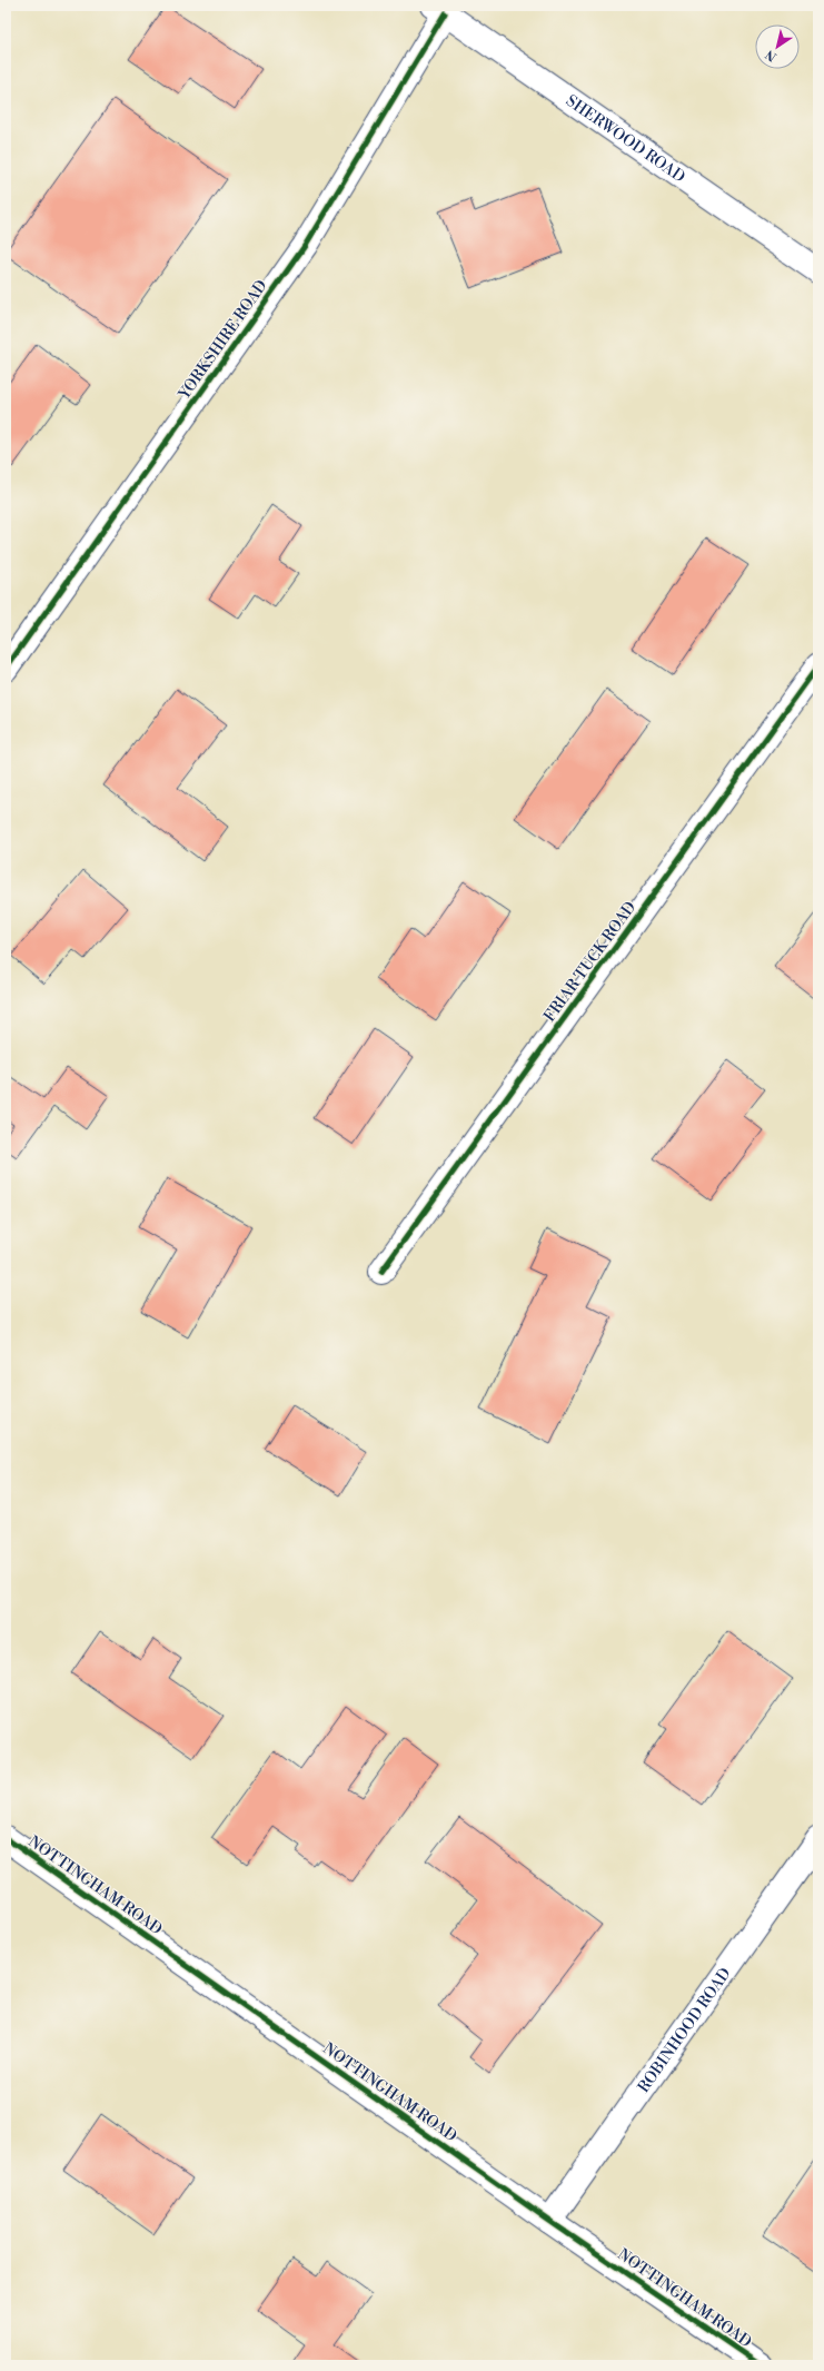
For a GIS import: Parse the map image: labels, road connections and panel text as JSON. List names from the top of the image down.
{
  "streets": {
    "street": [
      "SHERWOOD ROAD",
      "YORKSHIRE ROAD",
      "FRIAR TUCK ROAD",
      "NOTTINGHAM ROAD",
      "ROBINHOOD ROAD"
    ]
  },
  "crossings": [
    ["SHERWOOD ROAD", "YORKSHIRE ROAD"],
    ["NOTTINGHAM ROAD", "ROBINHOOD ROAD"]
  ],
  "north": "bottom left"
}
